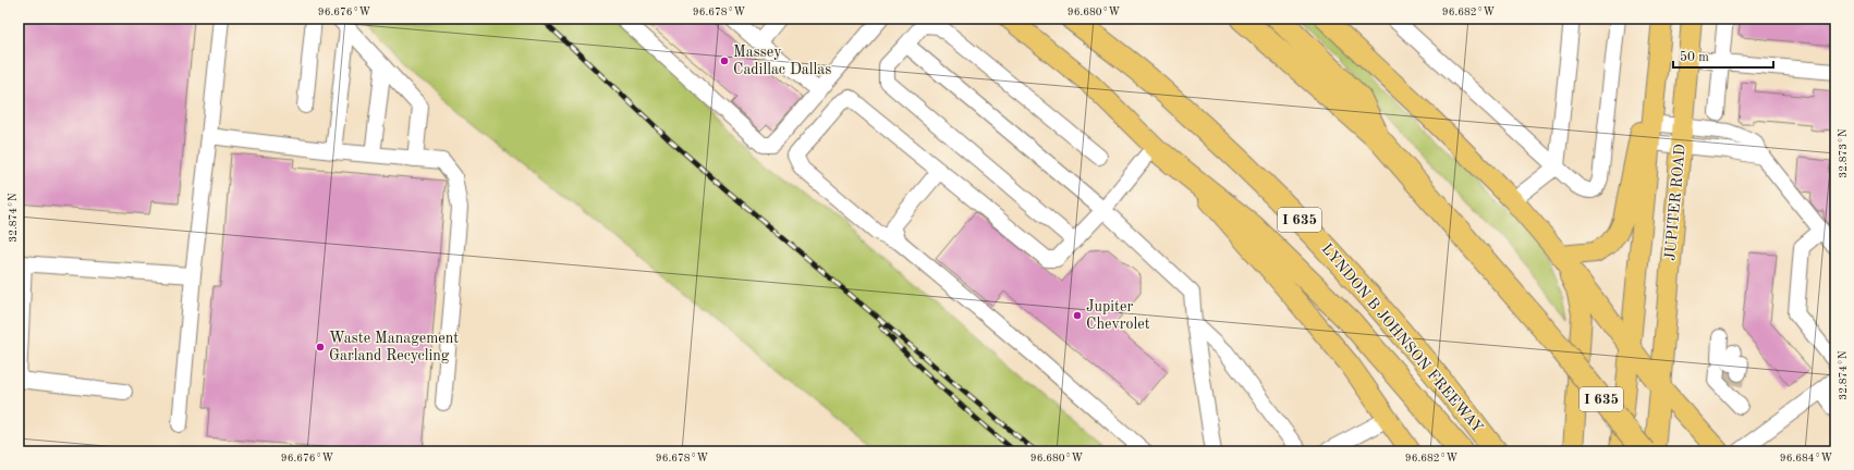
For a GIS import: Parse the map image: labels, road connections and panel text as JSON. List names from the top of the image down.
{
  "streets": {
    "highway": ["I 635", "LYNDON B JOHNSON FREEWAY"],
    "main road": ["JUPITER ROAD"]
  },
  "places": ["Massey Cadillac Dallas", "Jupiter Chevrolet", "Waste Management Garland Recycling"],
  "scale_bar": "50 m",
  "coordinates": [
    "96.676°W",
    "96.678°W",
    "96.680°W",
    "96.682°W",
    "32.873°N",
    "32.874°N",
    "96.684°W"
  ]
}
